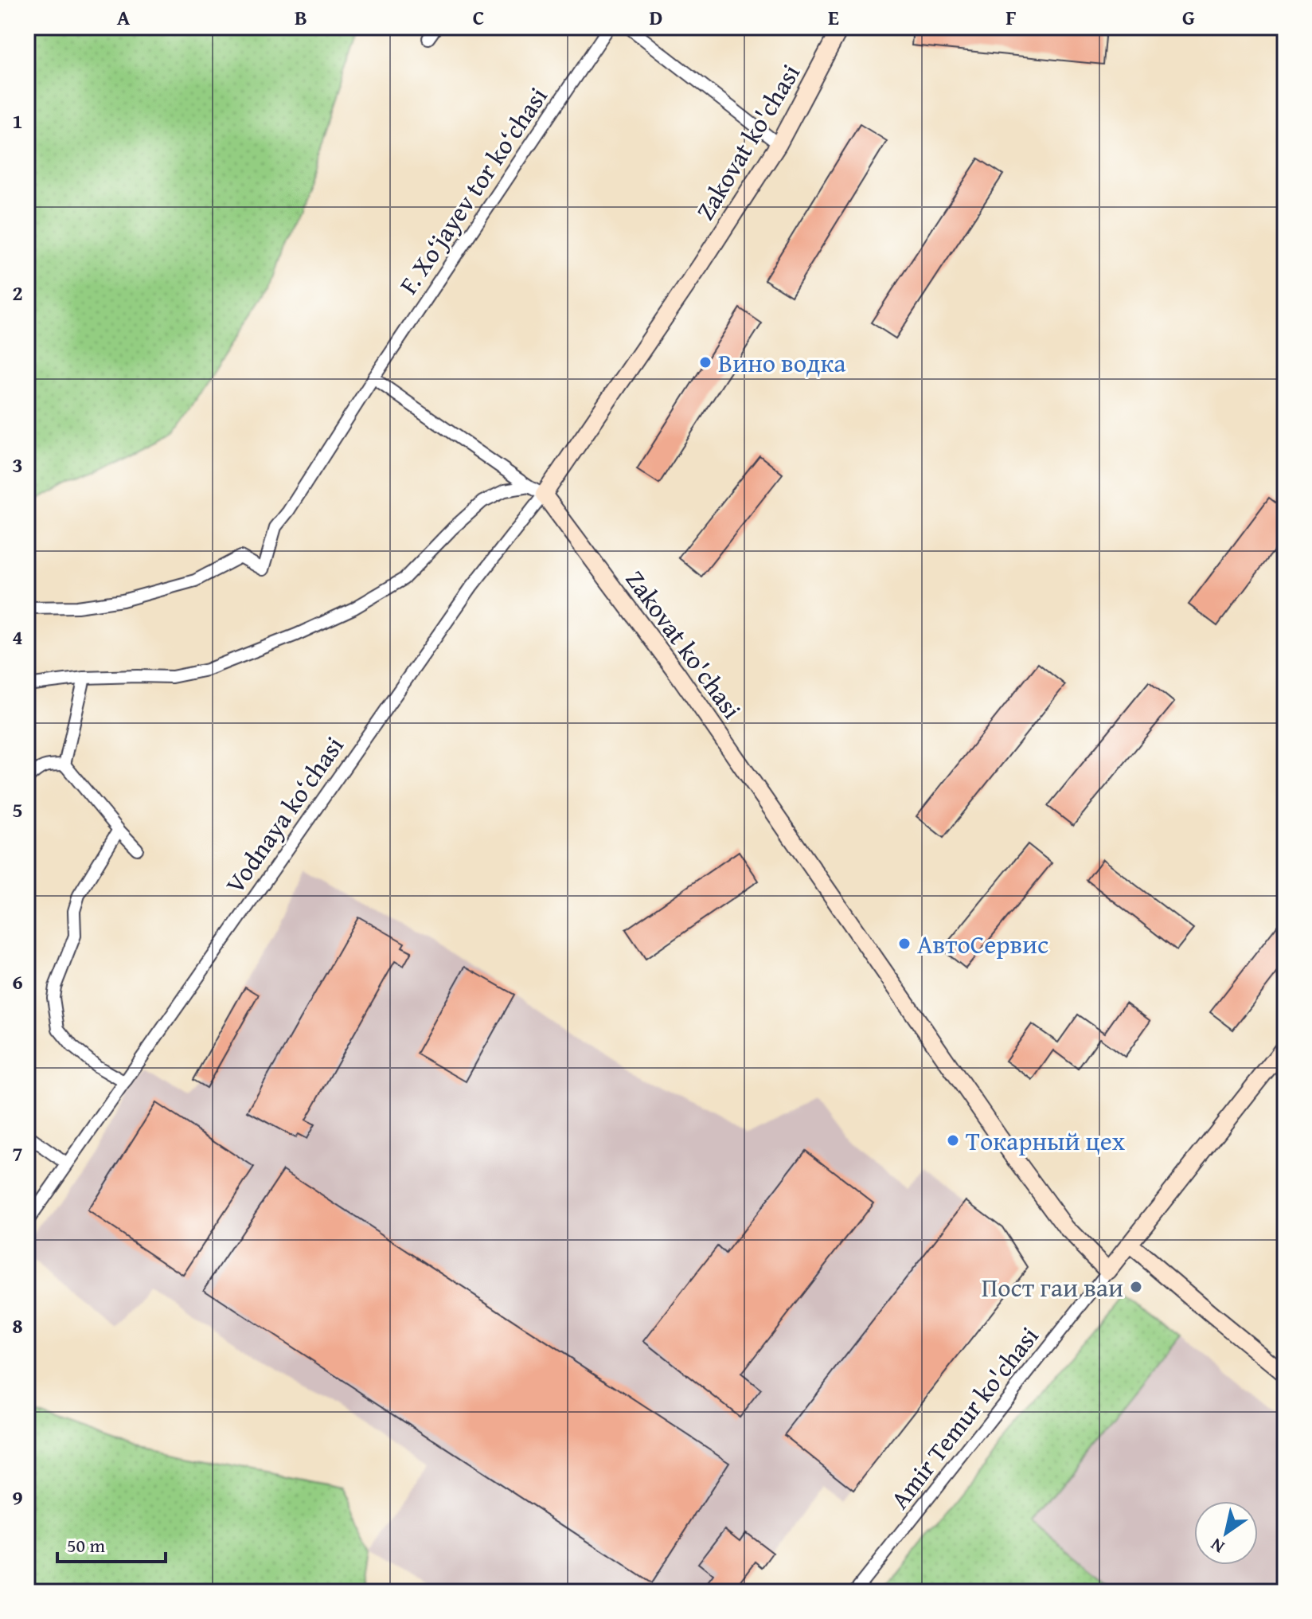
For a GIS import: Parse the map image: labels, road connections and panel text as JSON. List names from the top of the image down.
{
  "streets": {
    "main road": ["Zakovat ko'chasi"],
    "street": ["F. Xo‘jayev tor ko‘chasi", "Vodnaya ko‘chasi", "Amir Temur ko'chasi"]
  },
  "crossings": [
    ["Zakovat ko'chasi", "Vodnaya ko‘chasi"],
    ["Zakovat ko'chasi", "Amir Temur ko'chasi"]
  ],
  "places": [
    "Вино водка",
    "АвтоСервис",
    "Токарный цех",
    "Пост гаи ваи"
  ],
  "scale_bar": "50 m",
  "north": "bottom left",
  "grid": {
    "columns": [
      "A",
      "B",
      "C",
      "D",
      "E",
      "F",
      "G"
    ],
    "rows": [
      "1",
      "2",
      "3",
      "4",
      "5",
      "6",
      "7",
      "8",
      "9"
    ]
  }
}
